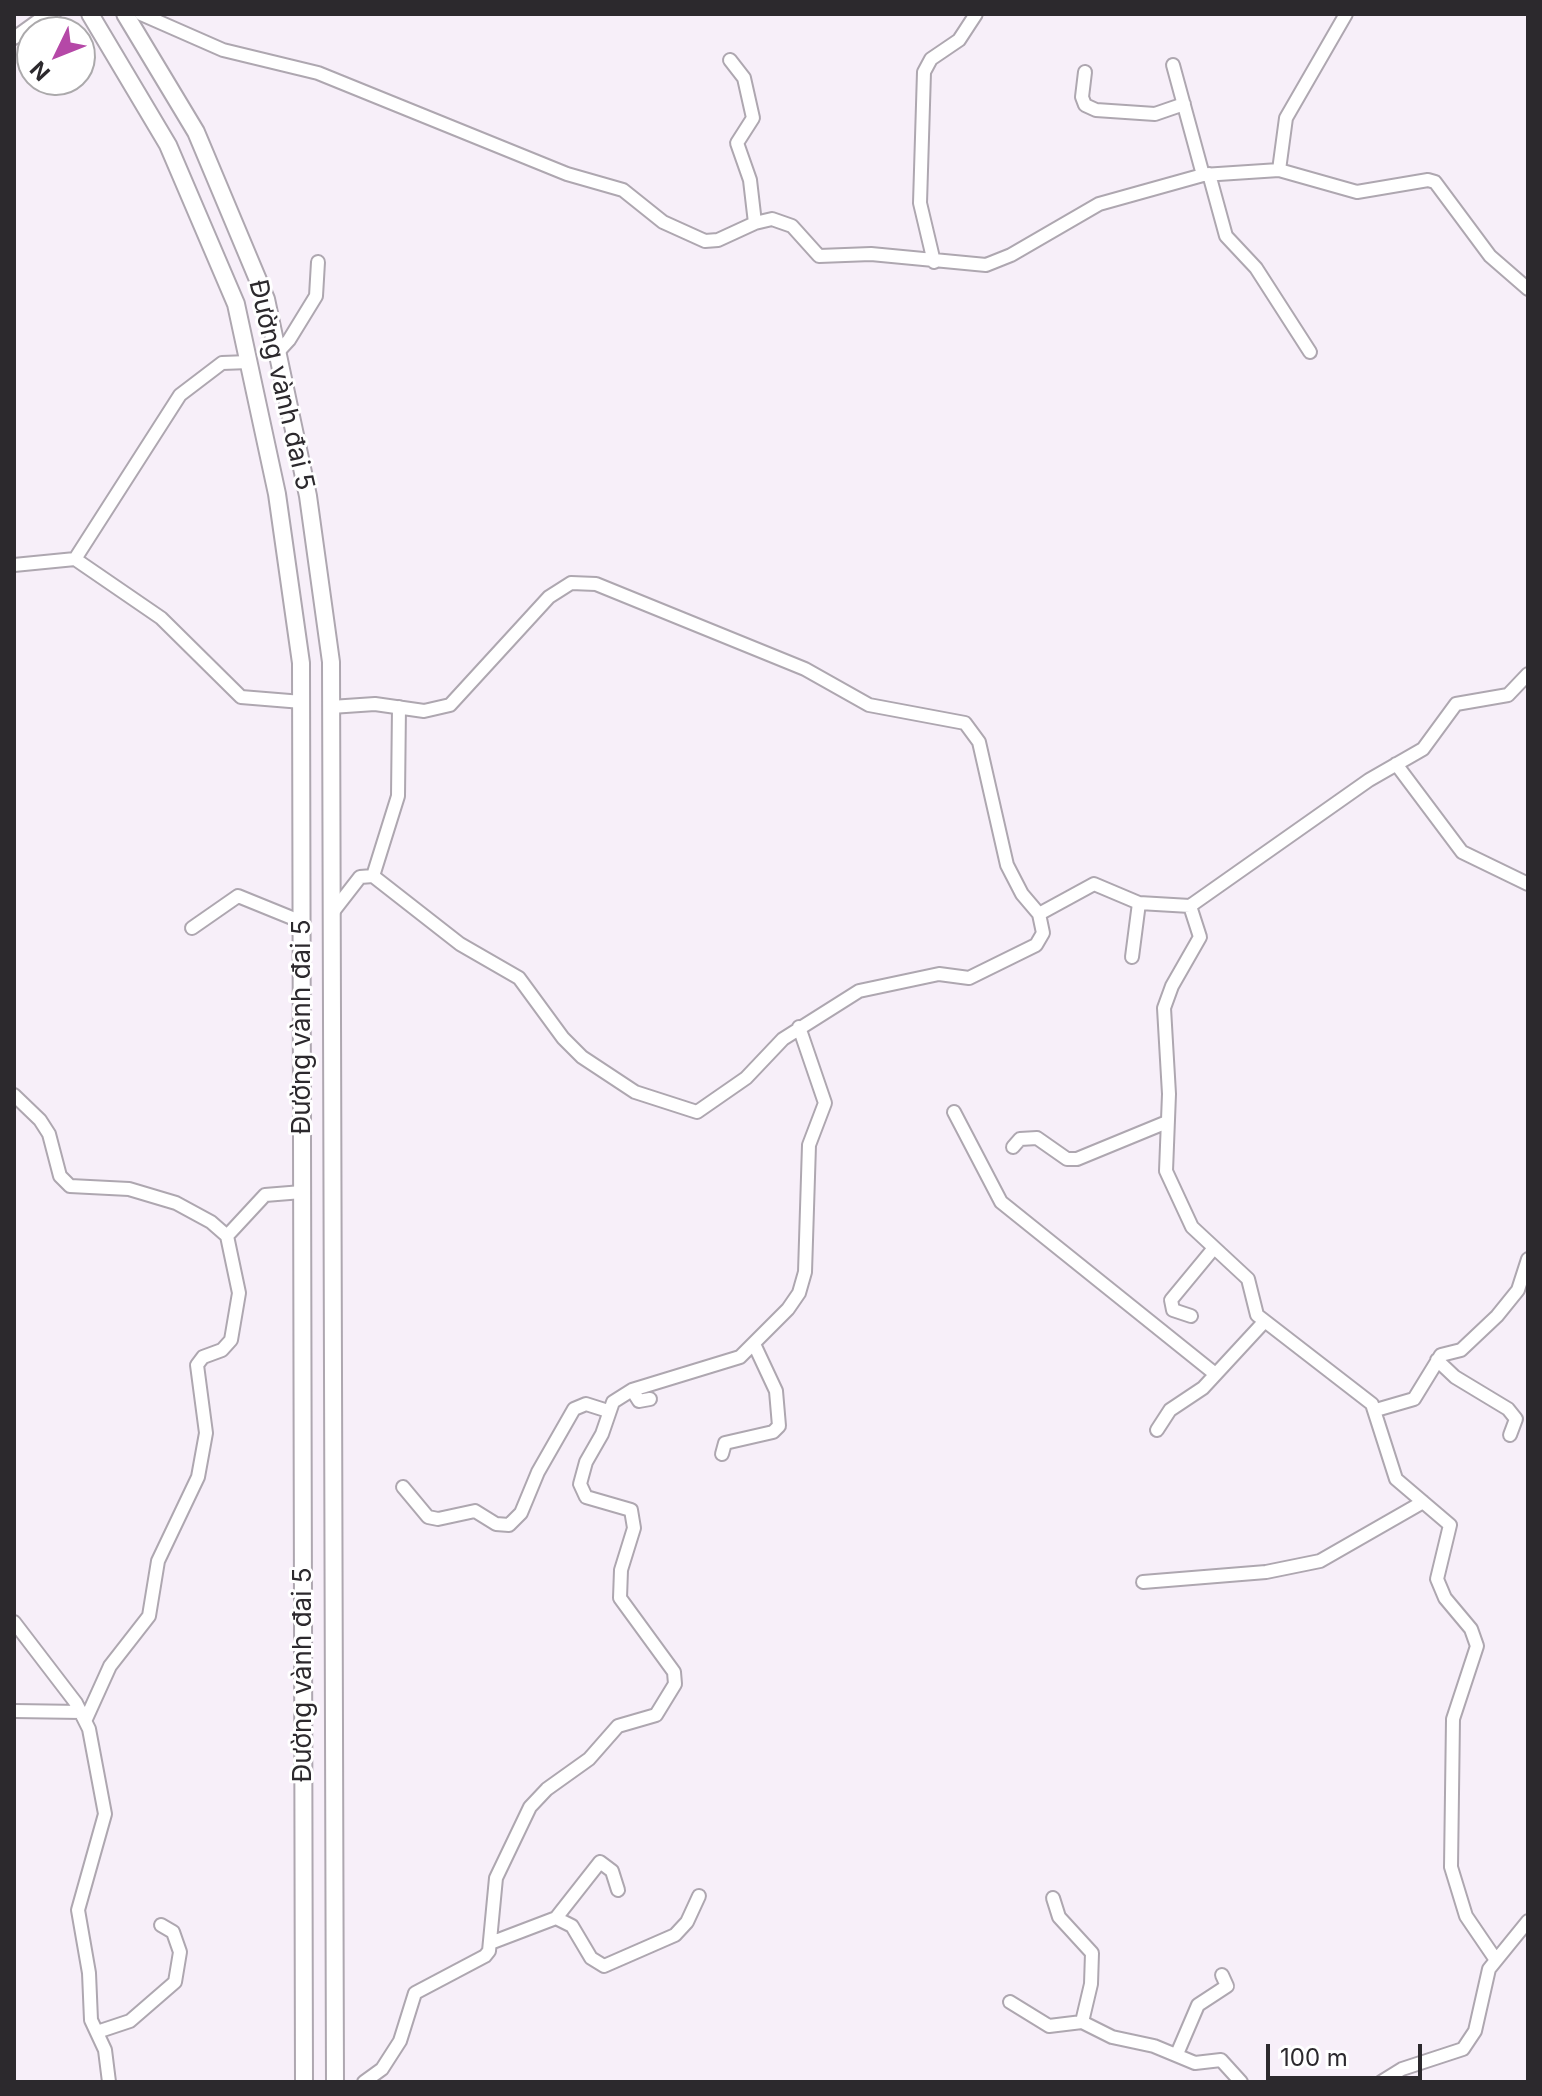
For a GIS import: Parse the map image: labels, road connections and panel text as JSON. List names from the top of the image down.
{
  "streets": {
    "main road": ["Đường vành đai 5"]
  },
  "scale_bar": "100 m",
  "north": "bottom left"
}
